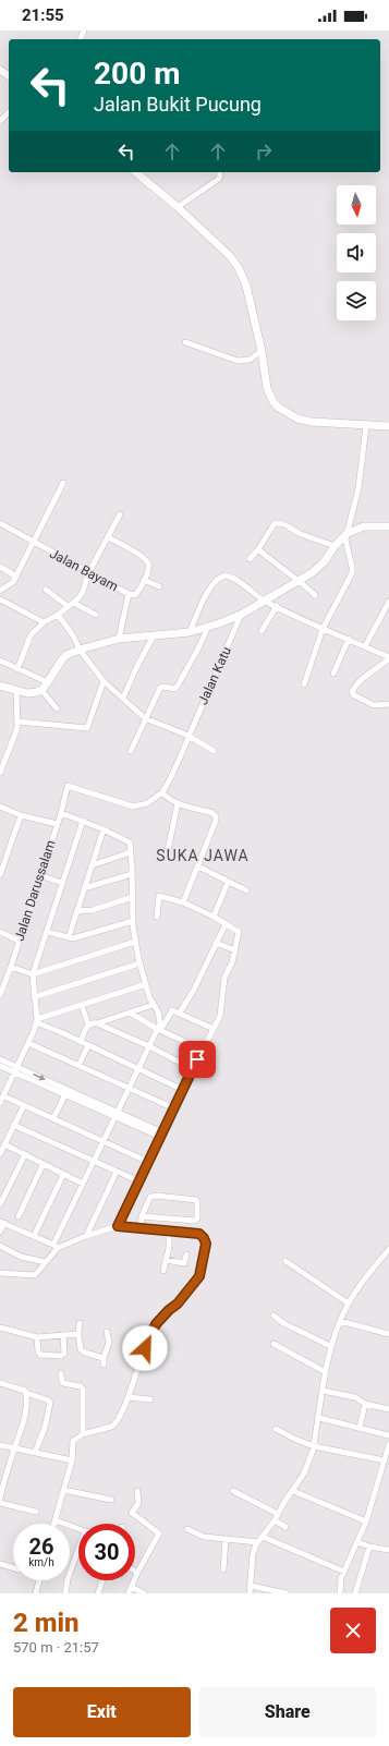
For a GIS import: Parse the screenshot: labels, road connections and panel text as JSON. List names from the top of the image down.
{
  "streets": {
    "street": ["Jalan Bayam", "Jalan Katu", "Jalan Darussalam"]
  },
  "crossings": [
    ["Jalan Katu", "Jalan Darussalam"]
  ],
  "districts": ["SUKA JAWA"],
  "north": "bottom",
  "page": {
    "status": "21:55",
    "turn": ["200 m", "Jalan Bukit Pucung"],
    "speed": "26 km/h",
    "limit": "30",
    "heading": ["2 min", "570 m · 21:57"],
    "buttons": ["Exit", "Share"]
  }
}
